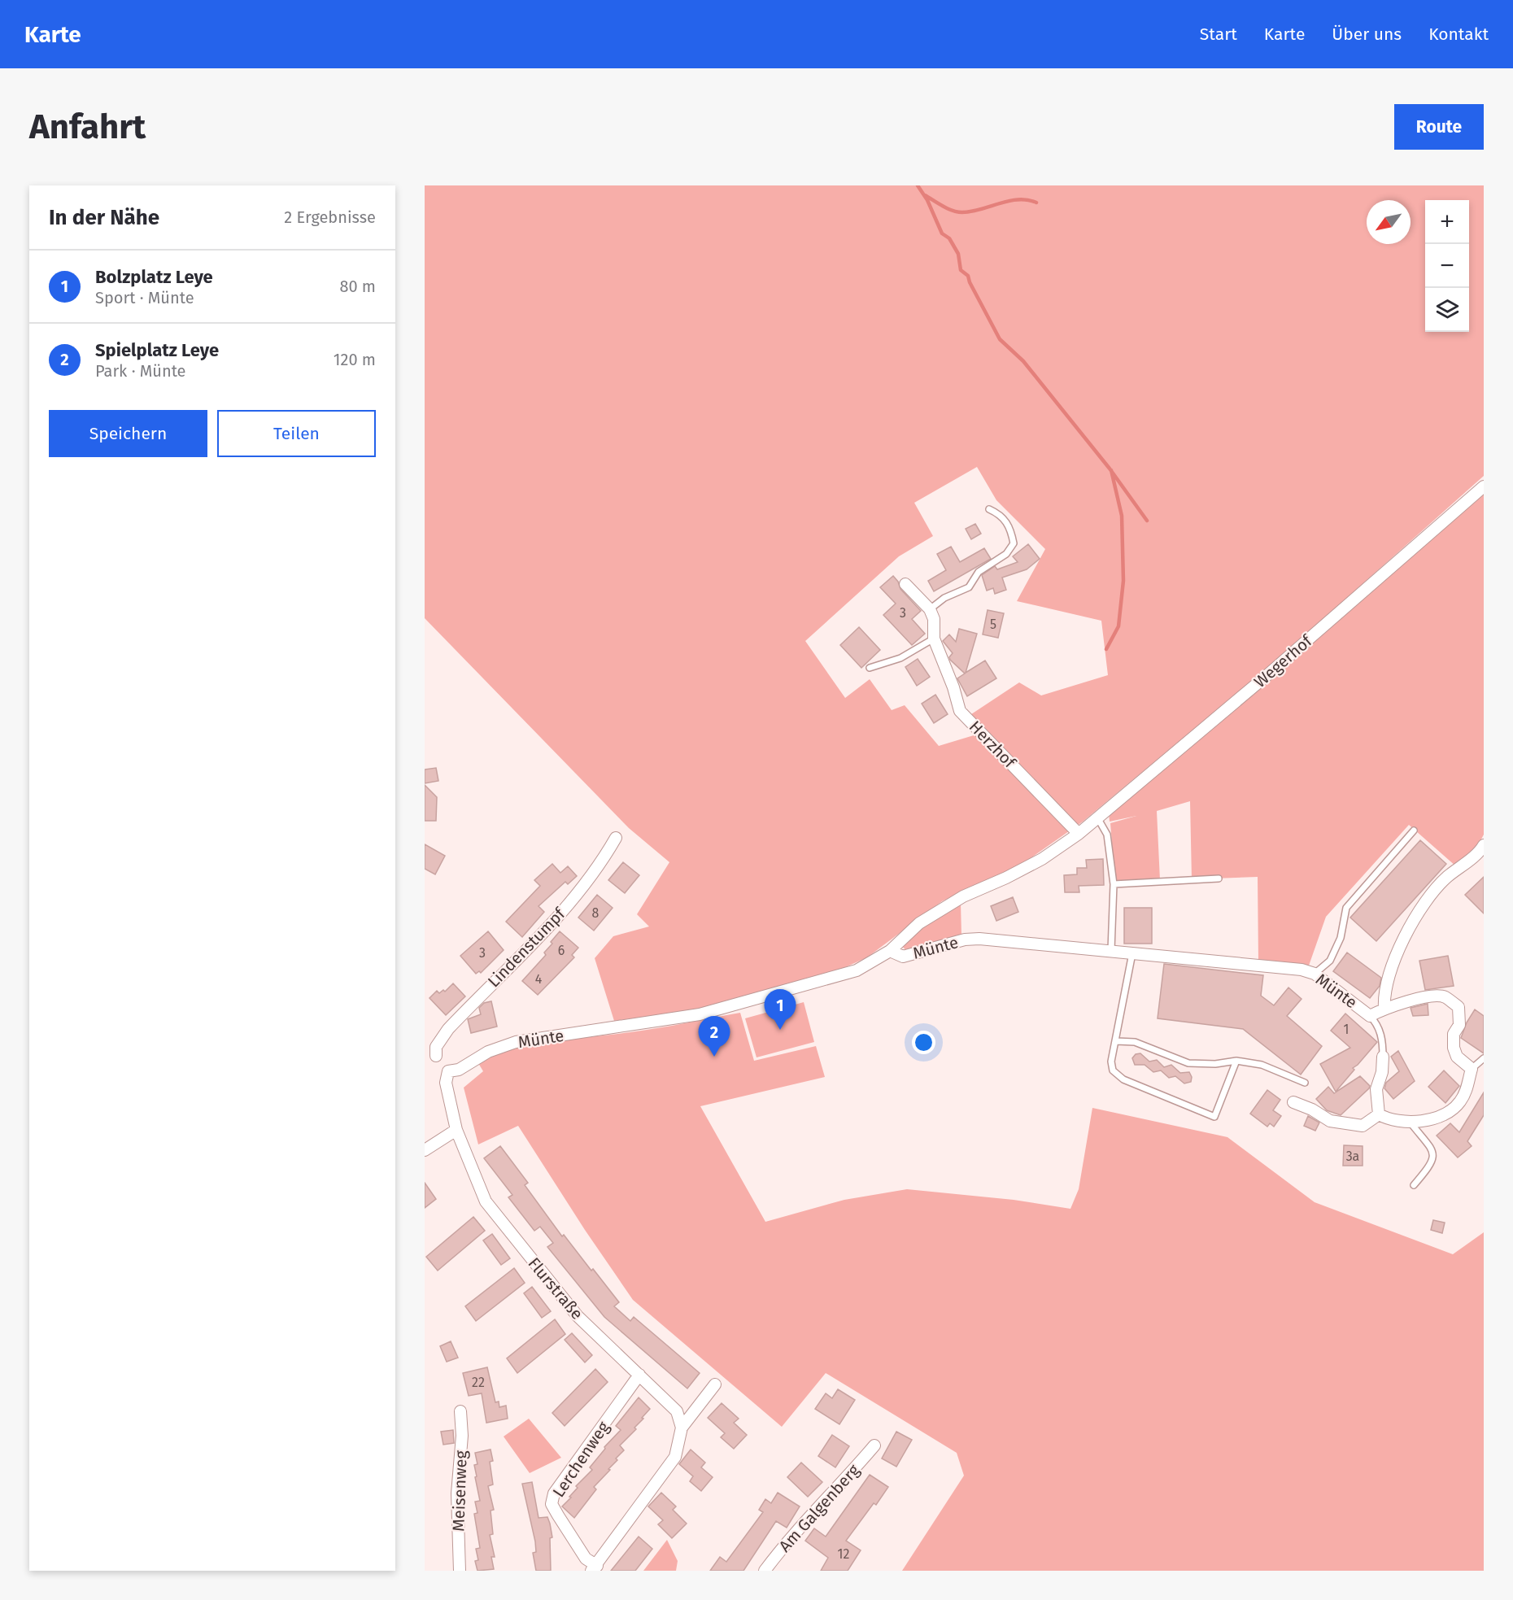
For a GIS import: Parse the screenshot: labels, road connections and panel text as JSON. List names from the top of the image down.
{
  "streets": {
    "street": [
      "Wegerhof",
      "Herzhof",
      "Lindenstumpf",
      "Münte",
      "Flurstraße",
      "Lerchenweg",
      "Meisenweg",
      "Am Galgenberg"
    ]
  },
  "crossings": [
    ["Wegerhof", "Herzhof"],
    ["Wegerhof", "Münte"],
    ["Münte", "Flurstraße"],
    ["Flurstraße", "Lerchenweg"]
  ],
  "house_numbers": [
    "3",
    "5",
    "8",
    "6",
    "3",
    "4",
    "1",
    "3a",
    "22",
    "12"
  ],
  "north": "bottom left",
  "page": {
    "header": "Karte",
    "nav": [
      "Start",
      "Karte",
      "Über uns",
      "Kontakt"
    ],
    "buttons": [
      "Route",
      ["Speichern", "Teilen"]
    ],
    "title": "Anfahrt",
    "heading": ["In der Nähe", "2 Ergebnisse"],
    "map_buttons": ["+", "−"],
    "list": [
      {
        "mark": "1",
        "name": "Bolzplatz Leye",
        "note": "Sport · Münte",
        "value": "80 m"
      },
      {
        "mark": "2",
        "name": "Spielplatz Leye",
        "note": "Park · Münte",
        "value": "120 m"
      }
    ],
    "pins": ["1", "2"]
  }
}
